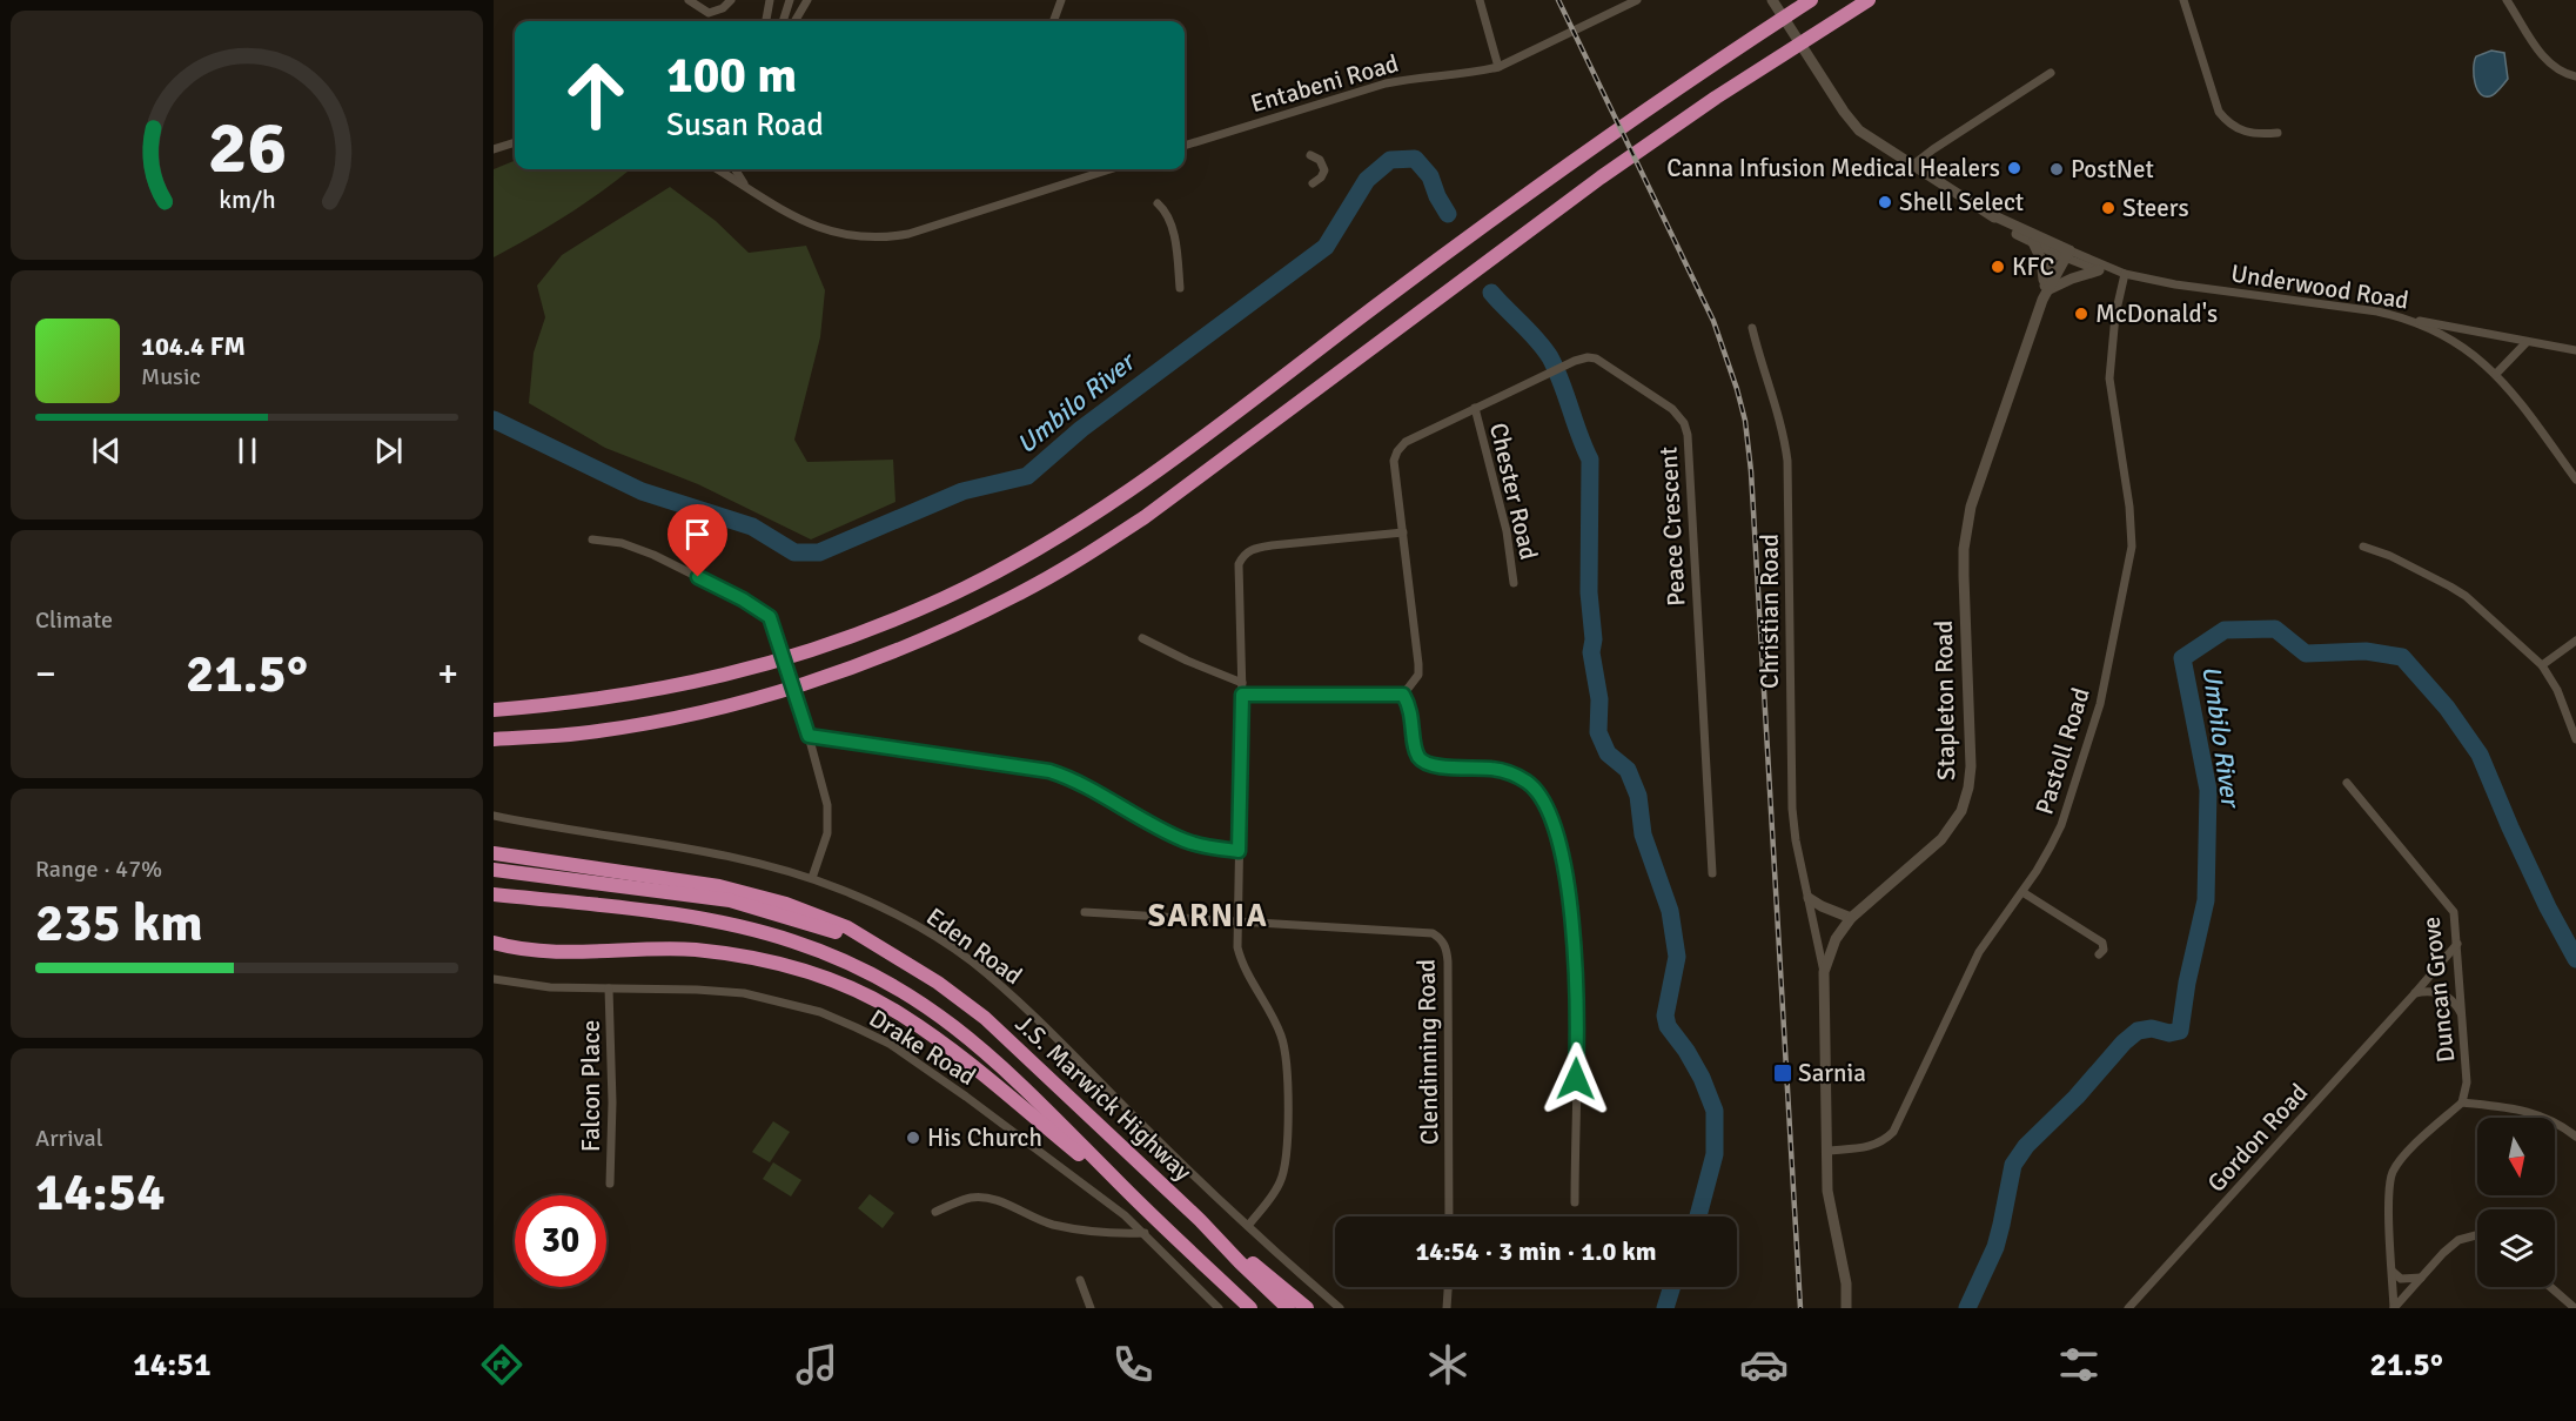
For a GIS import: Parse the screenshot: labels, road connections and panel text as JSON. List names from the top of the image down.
{
  "streets": {
    "highway": ["J.S. Marwick Highway"],
    "main road": ["Underwood Road", "Stapleton Road"],
    "street": [
      "Entabeni Road",
      "Chester Road",
      "Peace Crescent",
      "Christian Road",
      "Pastoll Road",
      "Eden Road",
      "Duncan Grove",
      "Drake Road",
      "Clendinning Road",
      "Falcon Place",
      "Gordon Road"
    ]
  },
  "crossings": [
    ["Underwood Road", "Stapleton Road"],
    ["Underwood Road", "Pastoll Road"],
    ["Chester Road", "Peace Crescent"],
    ["Christian Road", "Stapleton Road"],
    ["Stapleton Road", "Pastoll Road"],
    ["Duncan Grove", "Gordon Road"],
    ["Drake Road", "Falcon Place"]
  ],
  "districts": ["SARNIA"],
  "water": ["Umbilo River"],
  "places": {
    "other": [
      "Canna Infusion Medical Healers",
      "PostNet",
      "Shell Select",
      "Steers",
      "KFC",
      "McDonald's",
      "His Church"
    ],
    "transit": ["Sarnia"]
  },
  "north": "bottom",
  "page": {
    "turn": ["100 m", "Susan Road"],
    "song": ["104.4 FM", "Music"],
    "tile": [
      "Climate",
      ["Range · 47%", "235 km"],
      ["Arrival", "14:54"]
    ],
    "heat": ["−", "21.5°", "+"],
    "limit": "30",
    "trip": "14:54 · 3 min · 1.0 km",
    "tabs": ["14:51", "21.5°"],
    "gauge": ["26", "km/h"]
  }
}
